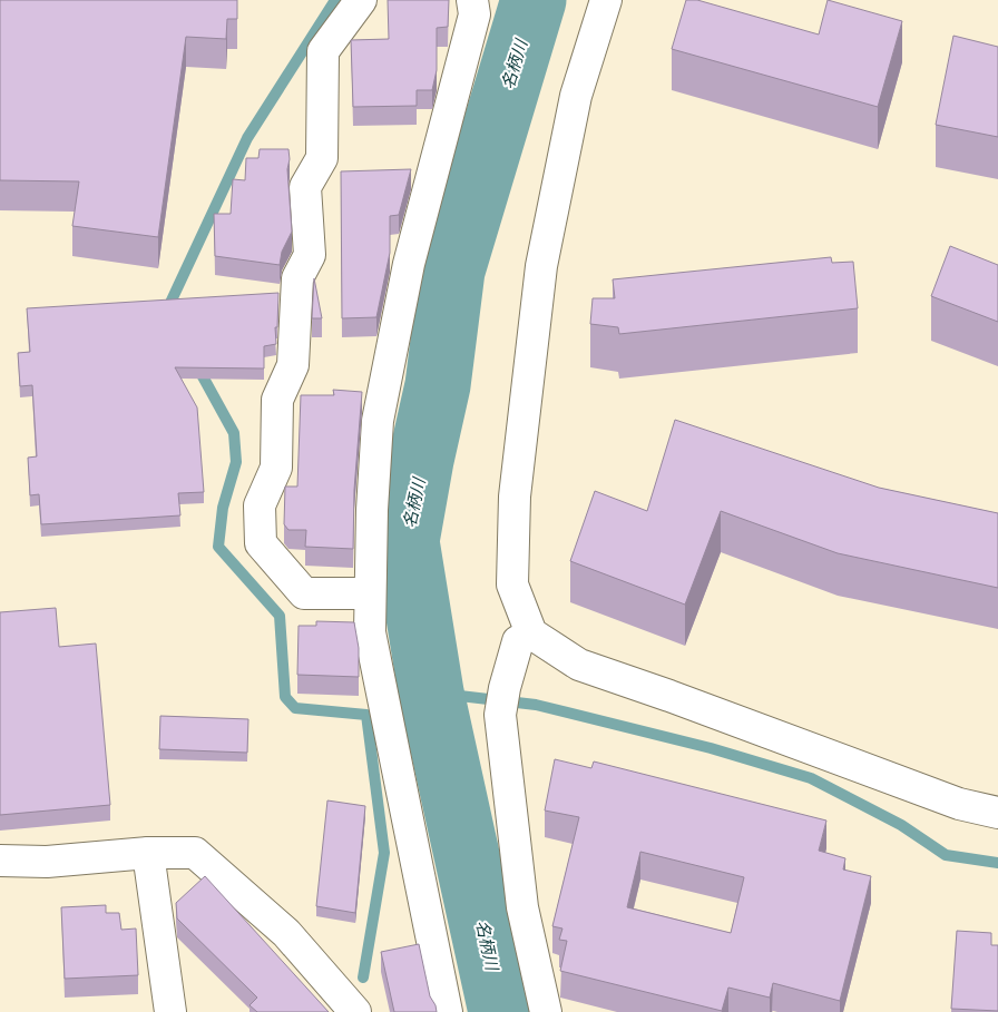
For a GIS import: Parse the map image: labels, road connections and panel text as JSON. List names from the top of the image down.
{
  "water": ["名柄川"]
}
